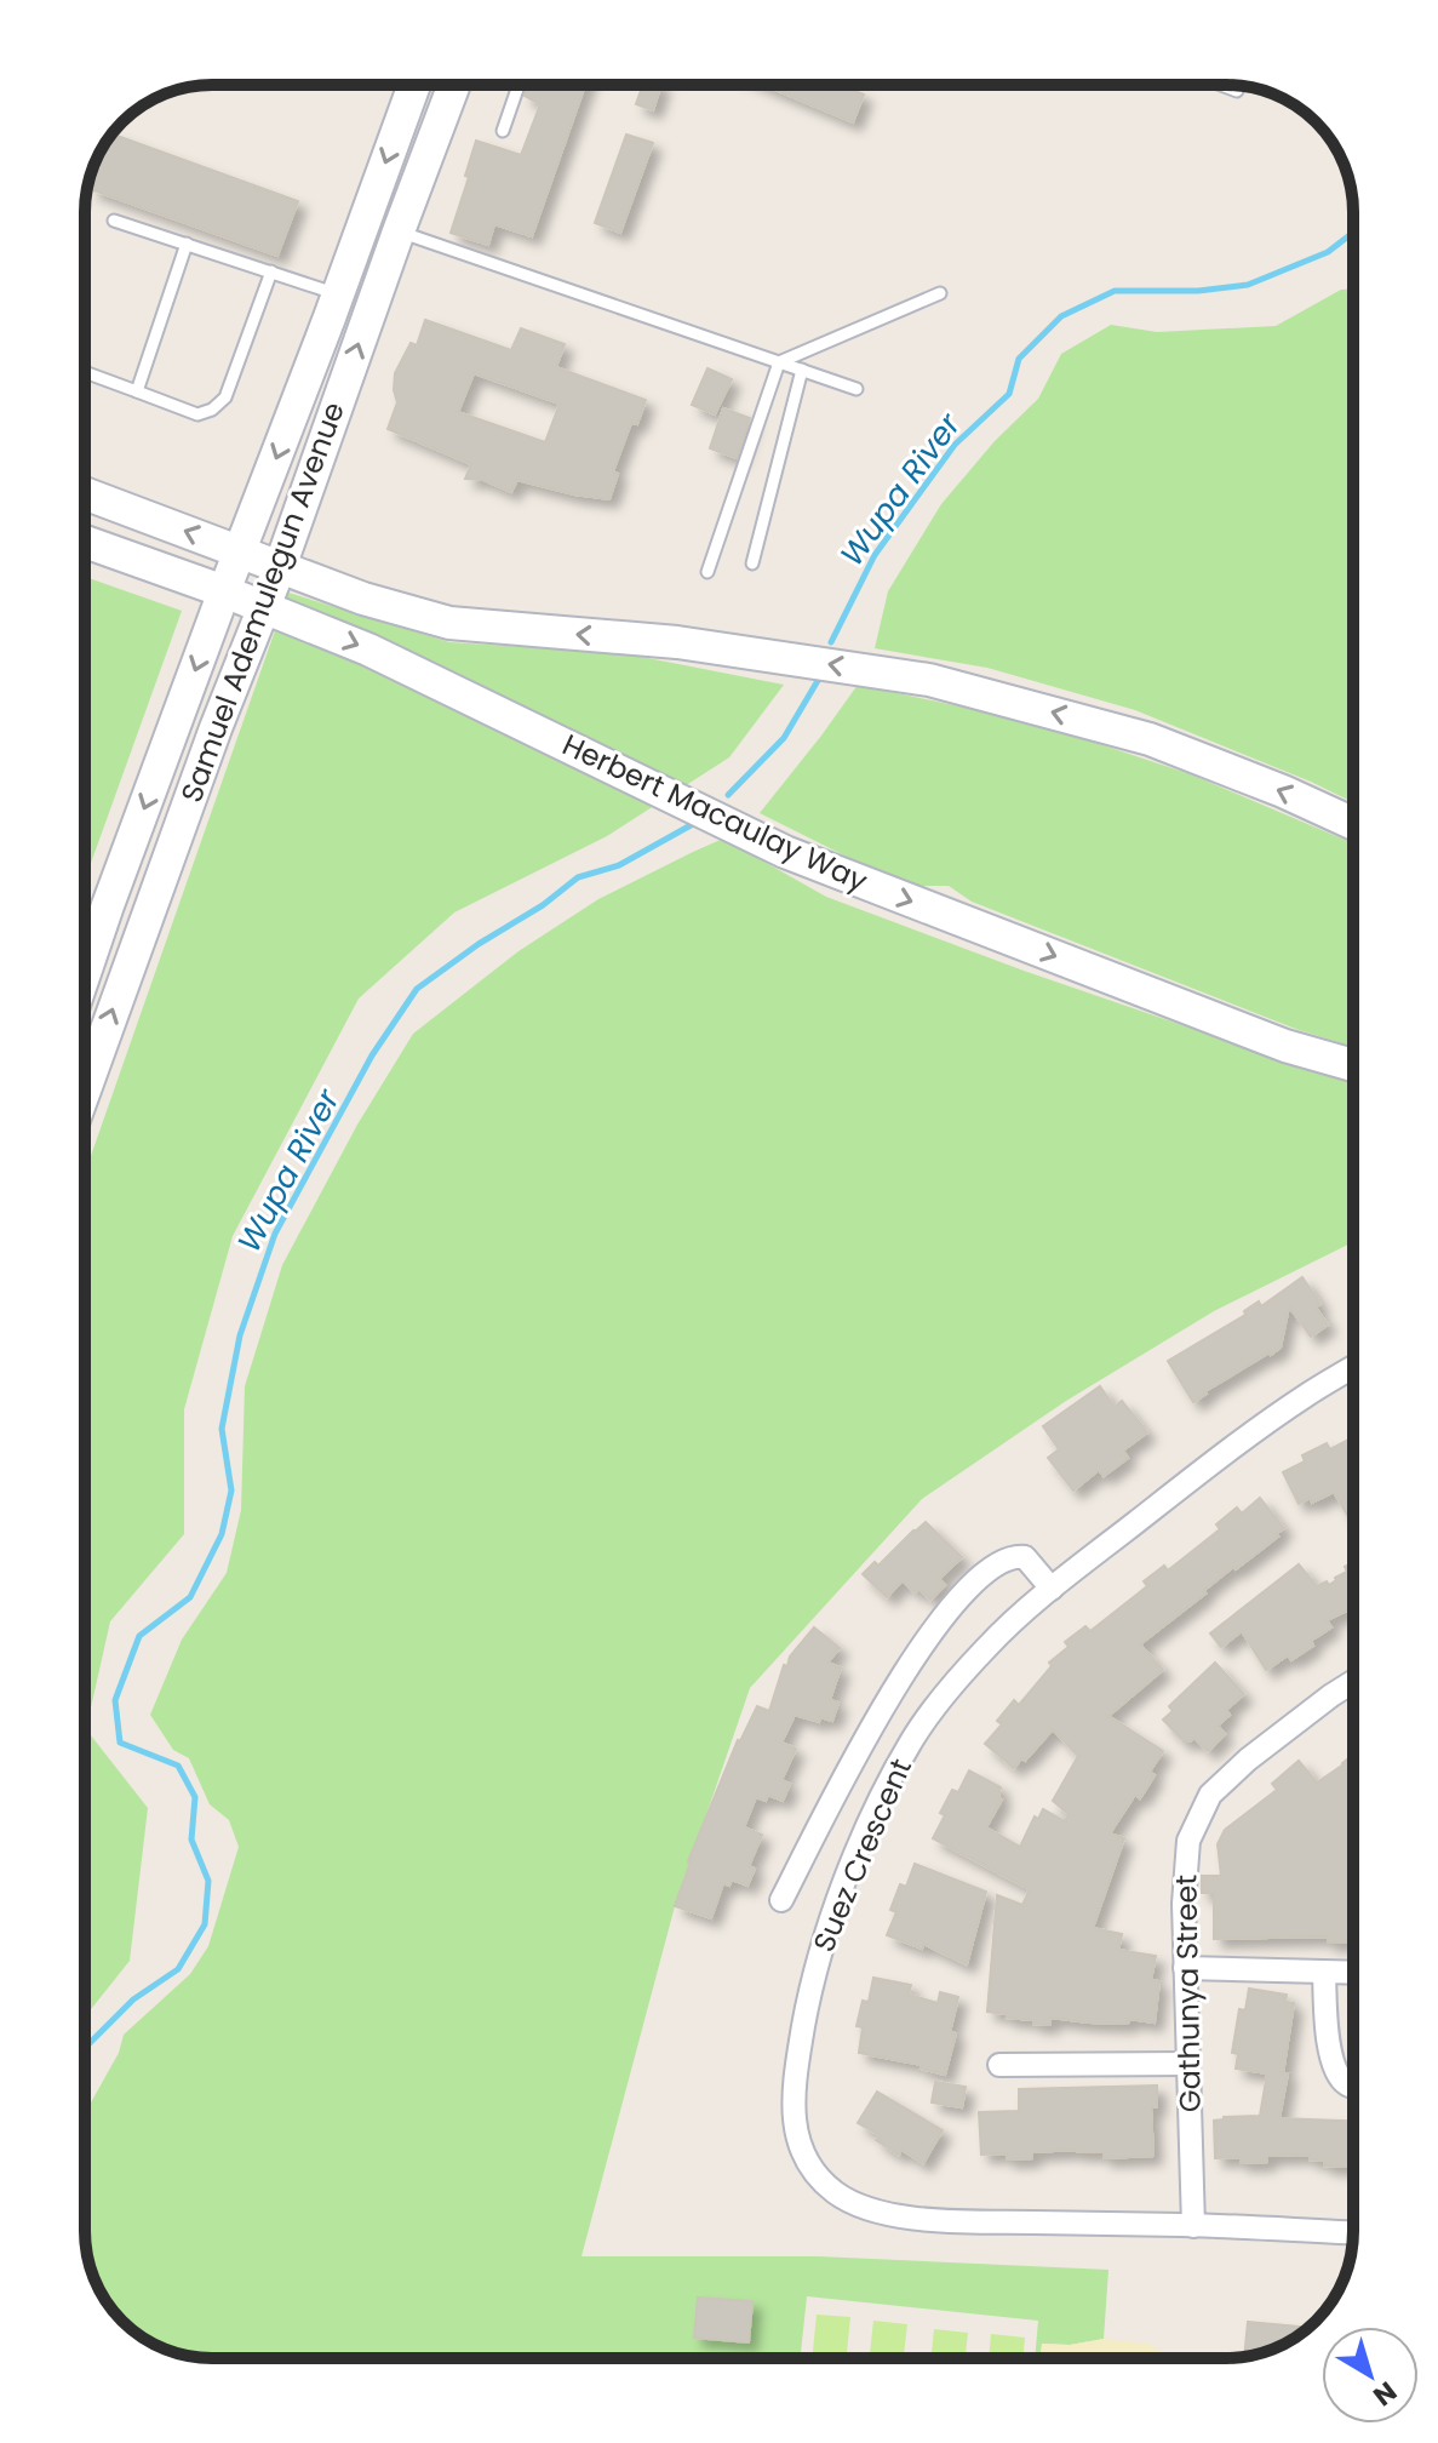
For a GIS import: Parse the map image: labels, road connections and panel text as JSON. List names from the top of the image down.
{
  "streets": {
    "main road": ["Samuel Ademulegun Avenue", "Herbert Macaulay Way"],
    "street": ["Suez Crescent", "Gathunya Street"]
  },
  "crossings": [
    ["Samuel Ademulegun Avenue", "Herbert Macaulay Way"],
    ["Suez Crescent", "Gathunya Street"]
  ],
  "water": ["Wupa River"],
  "north": "bottom right"
}
